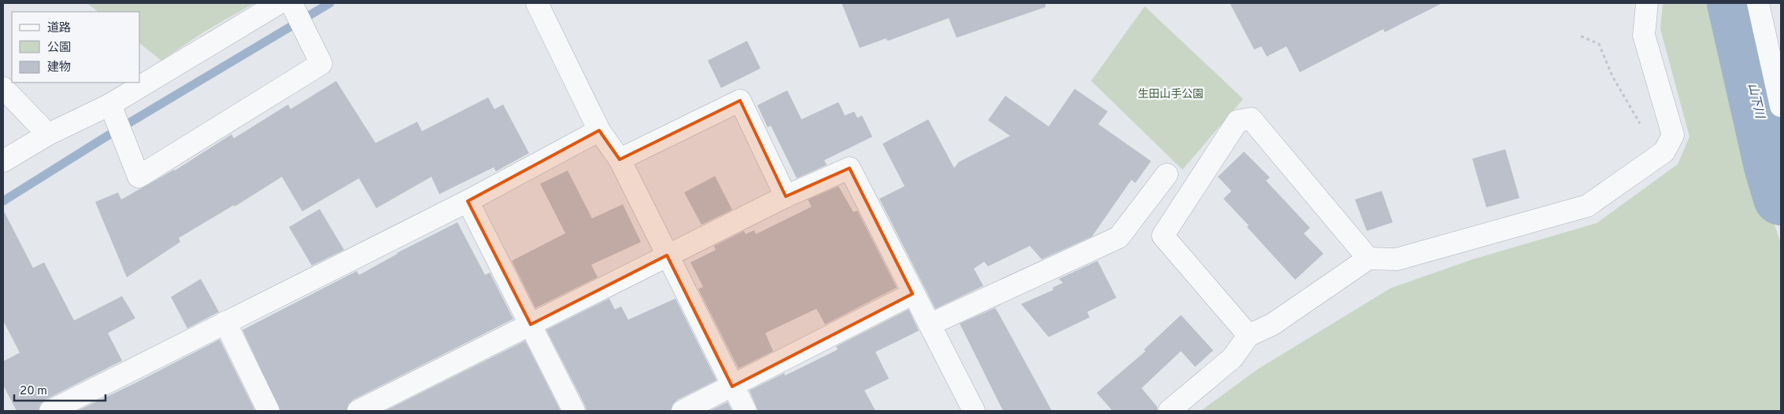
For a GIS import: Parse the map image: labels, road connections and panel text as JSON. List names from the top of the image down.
{
  "water": ["山下川"],
  "parks": ["生田山手公園"],
  "legend": ["道路", "公園", "建物"],
  "scale_bar": "20 m"
}
